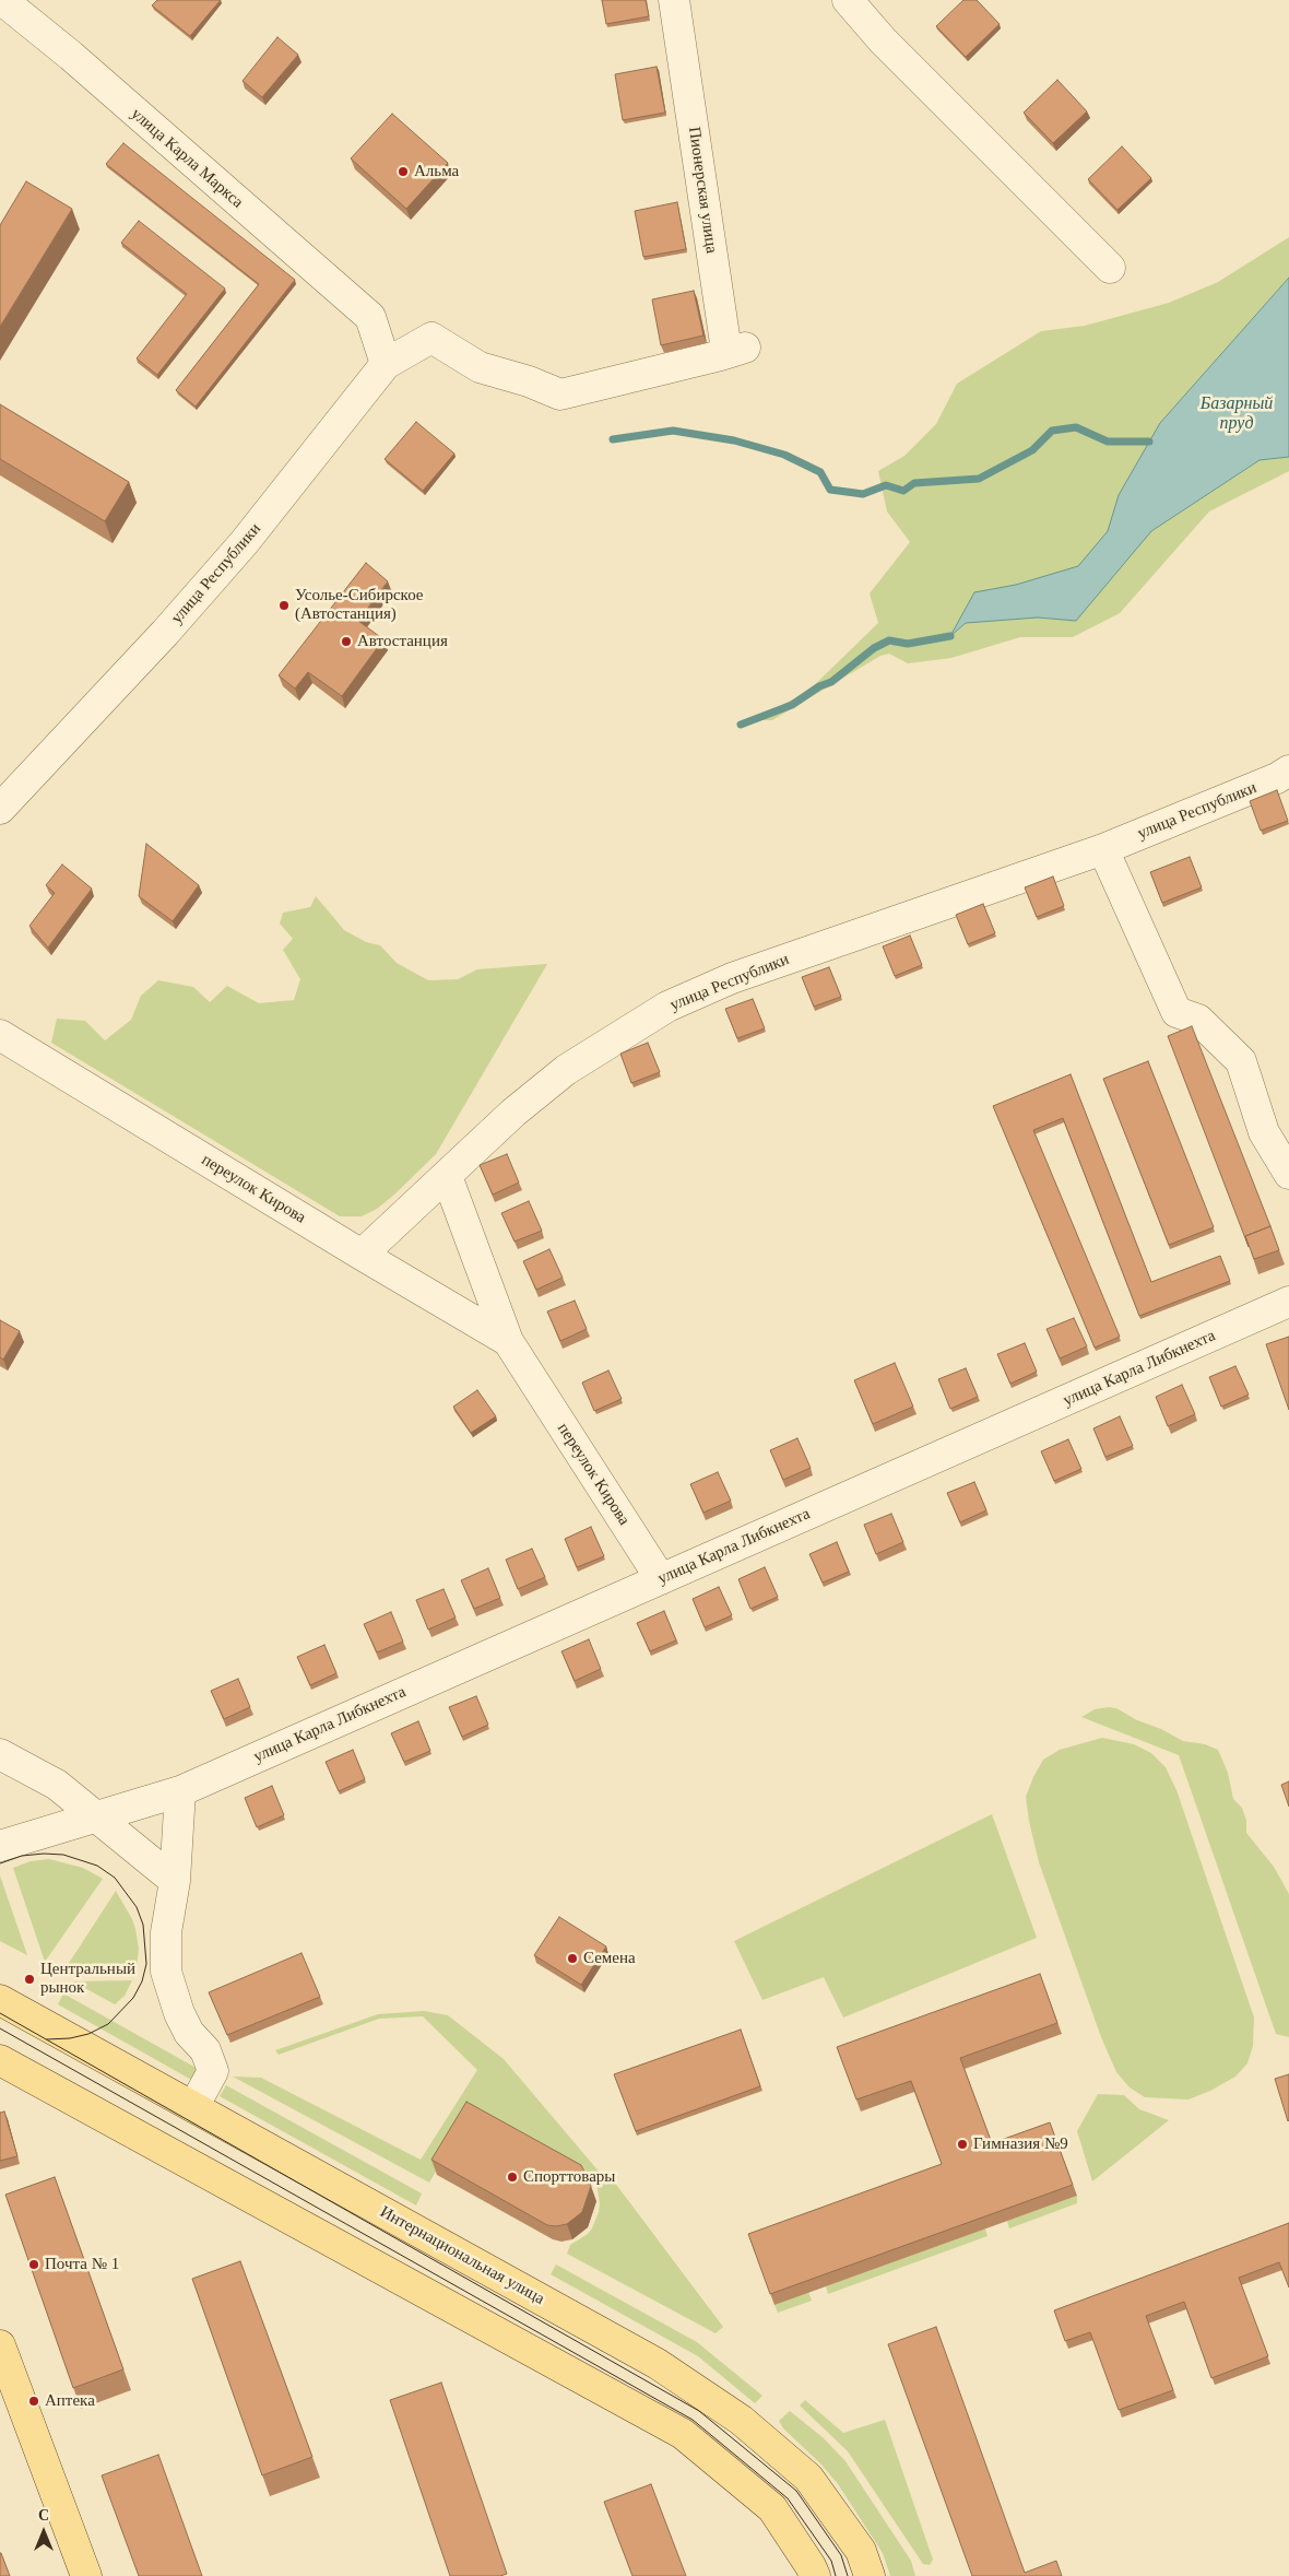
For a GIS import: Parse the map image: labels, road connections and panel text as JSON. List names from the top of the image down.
{
  "streets": {
    "main road": ["Интернациональная улица"],
    "street": [
      "улица Карла Маркса",
      "Пионерская улица",
      "улица Республики",
      "переулок Кирова",
      "улица Карла Либкнехта"
    ]
  },
  "crossings": [
    ["улица Карла Маркса", "Пионерская улица"],
    ["улица Карла Маркса", "улица Республики"],
    ["Пионерская улица", "улица Республики"],
    ["улица Республики", "переулок Кирова"],
    ["переулок Кирова", "улица Карла Либкнехта"]
  ],
  "water": ["Базарный пруд"],
  "places": [
    "Альма",
    "Усолье-Сибирское (Автостанция)",
    "Автостанция",
    "Семена",
    "Центральный рынок",
    "Гимназия №9",
    "Спорттовары",
    "Почта № 1",
    "Аптека"
  ],
  "north": "top"
}
